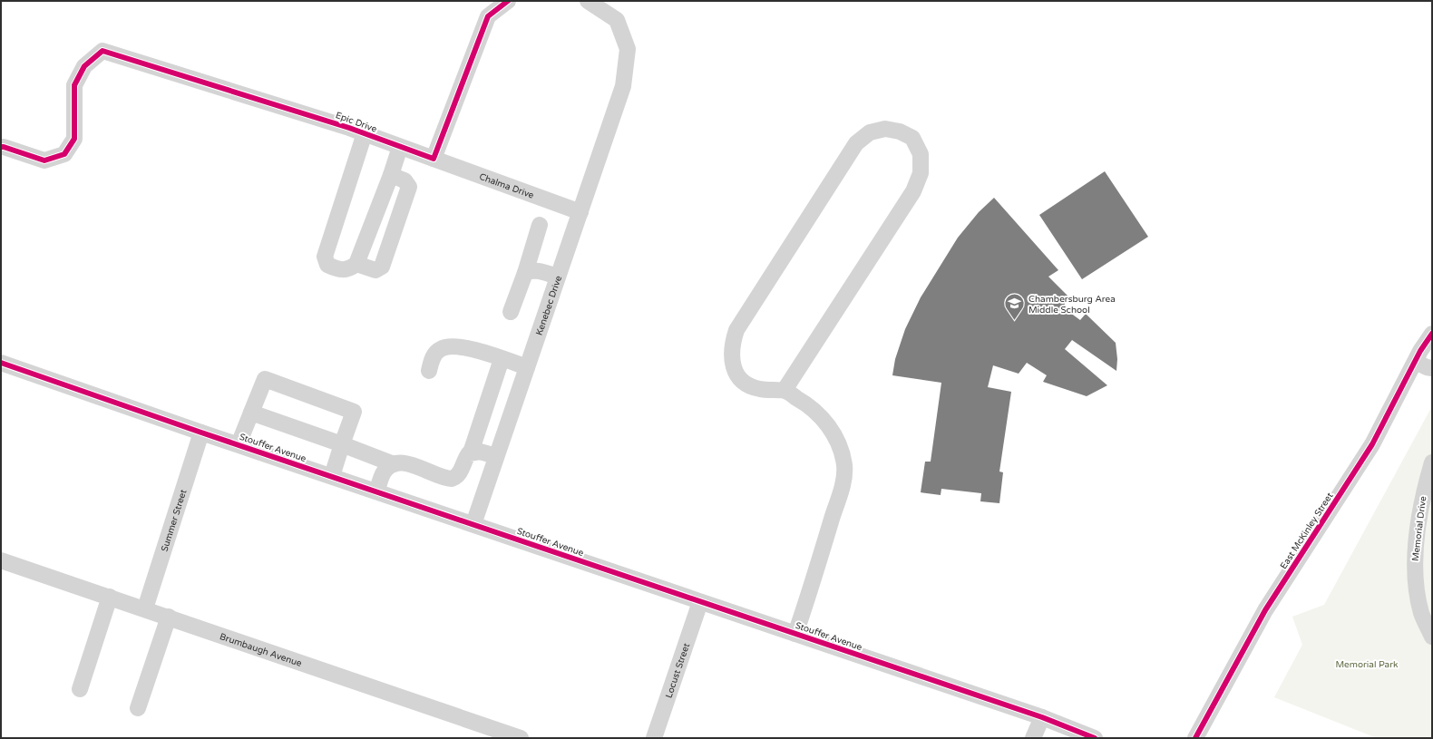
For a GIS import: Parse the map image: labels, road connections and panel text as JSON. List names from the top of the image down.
{
  "streets": {
    "street": [
      "Epic Drive",
      "Chalma Drive",
      "Kenebec Drive",
      "Stouffer Avenue",
      "Summer Street",
      "Memorial Drive",
      "East McKinley Street",
      "Brumbaugh Avenue",
      "Locust Street"
    ]
  },
  "crossings": [
    ["Epic Drive", "Chalma Drive"],
    ["Chalma Drive", "Kenebec Drive"],
    ["Kenebec Drive", "Stouffer Avenue"],
    ["Stouffer Avenue", "Summer Street"],
    ["Stouffer Avenue", "Locust Street"],
    ["Summer Street", "Brumbaugh Avenue"]
  ],
  "parks": ["Memorial Park"],
  "places": {
    "school or university": ["Chambersburg Area Middle School"]
  }
}
